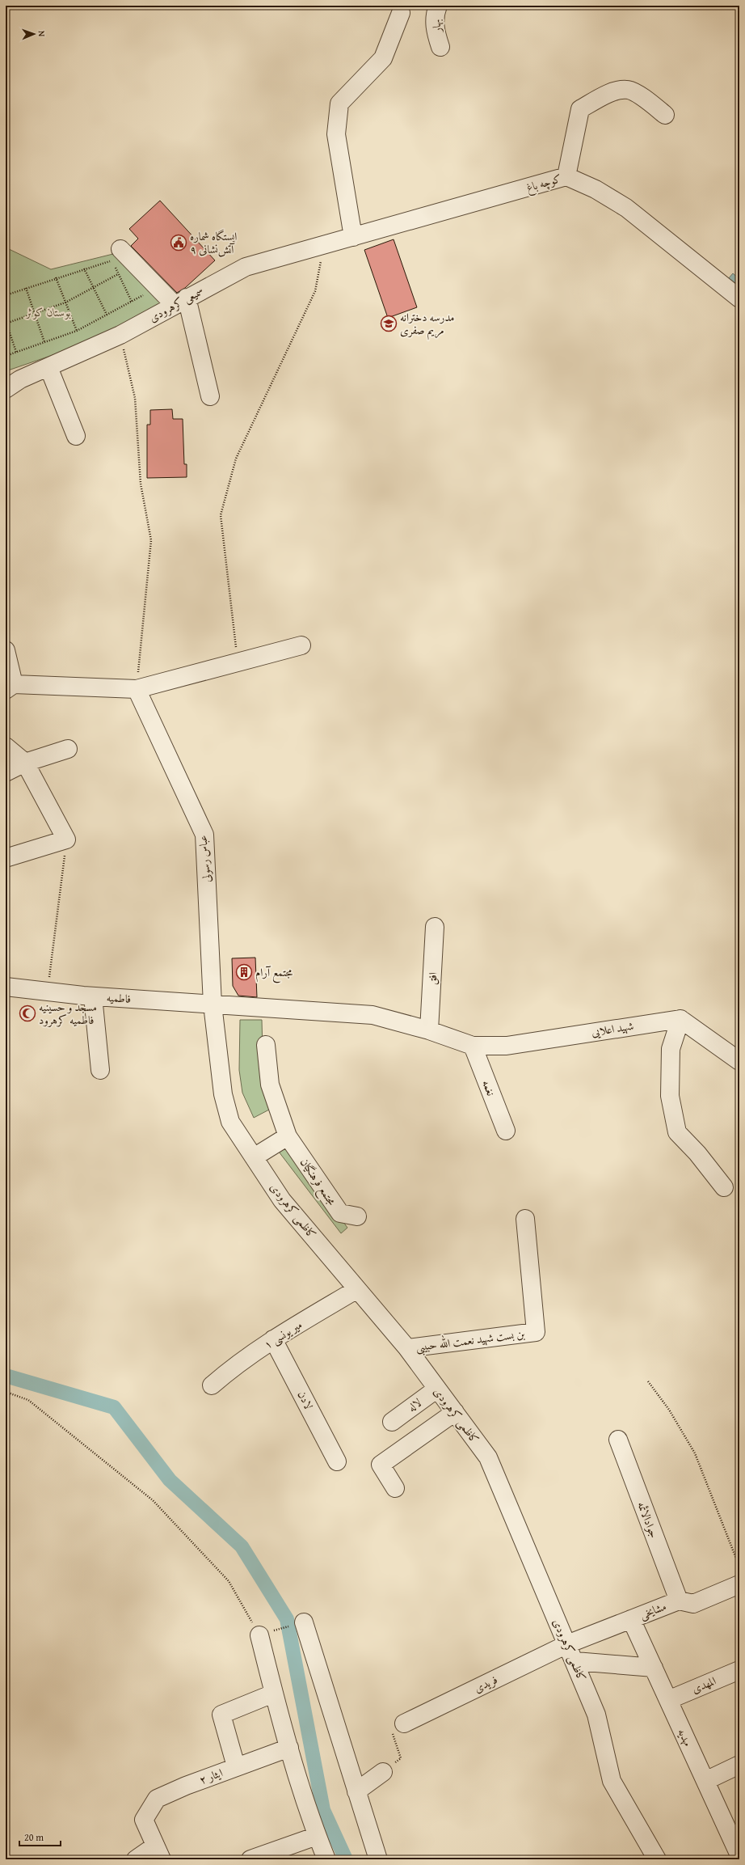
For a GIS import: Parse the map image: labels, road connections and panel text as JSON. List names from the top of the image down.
{
  "streets": {
    "street": [
      "بهار",
      "کوچه باغ",
      "سمیعی کرهرودی",
      "عباس رسولی",
      "افق",
      "فاطمیه",
      "شهید اعلایی",
      "نغمه",
      "مجتمع فرهنگیان",
      "کاظمی کرهرودی",
      "میر یونسی ۱",
      "بن بست شهید نعمت الله حبیبی",
      "لادن",
      "لاله",
      "جوادالائمه",
      "مشایخی",
      "فریدی",
      "المهدی",
      "مهدیه",
      "ایثار ۲"
    ]
  },
  "crossings": [
    ["کوچه باغ", "سمیعی کرهرودی"],
    ["عباس رسولی", "فاطمیه"],
    ["عباس رسولی", "کاظمی کرهرودی"],
    ["افق", "فاطمیه"],
    ["افق", "شهید اعلایی"],
    ["فاطمیه", "شهید اعلایی"],
    ["فاطمیه", "کاظمی کرهرودی"],
    ["شهید اعلایی", "نغمه"],
    ["کاظمی کرهرودی", "میر یونسی ۱"],
    ["کاظمی کرهرودی", "بن بست شهید نعمت الله حبیبی"],
    ["کاظمی کرهرودی", "لاله"],
    ["کاظمی کرهرودی", "مشایخی"],
    ["کاظمی کرهرودی", "فریدی"],
    ["میر یونسی ۱", "لادن"],
    ["جوادالائمه", "مشایخی"],
    ["مشایخی", "فریدی"],
    ["مشایخی", "مهدیه"],
    ["المهدی", "مهدیه"]
  ],
  "parks": ["بوستان کوثر"],
  "places": {
    "public building": ["ایستگاه شماره ۹ آتش‌نشانی"],
    "school or university": ["مدرسه دخترانه مریم صفری"],
    "building": ["مجتمع آرام"],
    "mosque": ["مسجد و حسینیه فاطمیه کرهرود"]
  },
  "scale_bar": "20 m",
  "north": "right"
}
